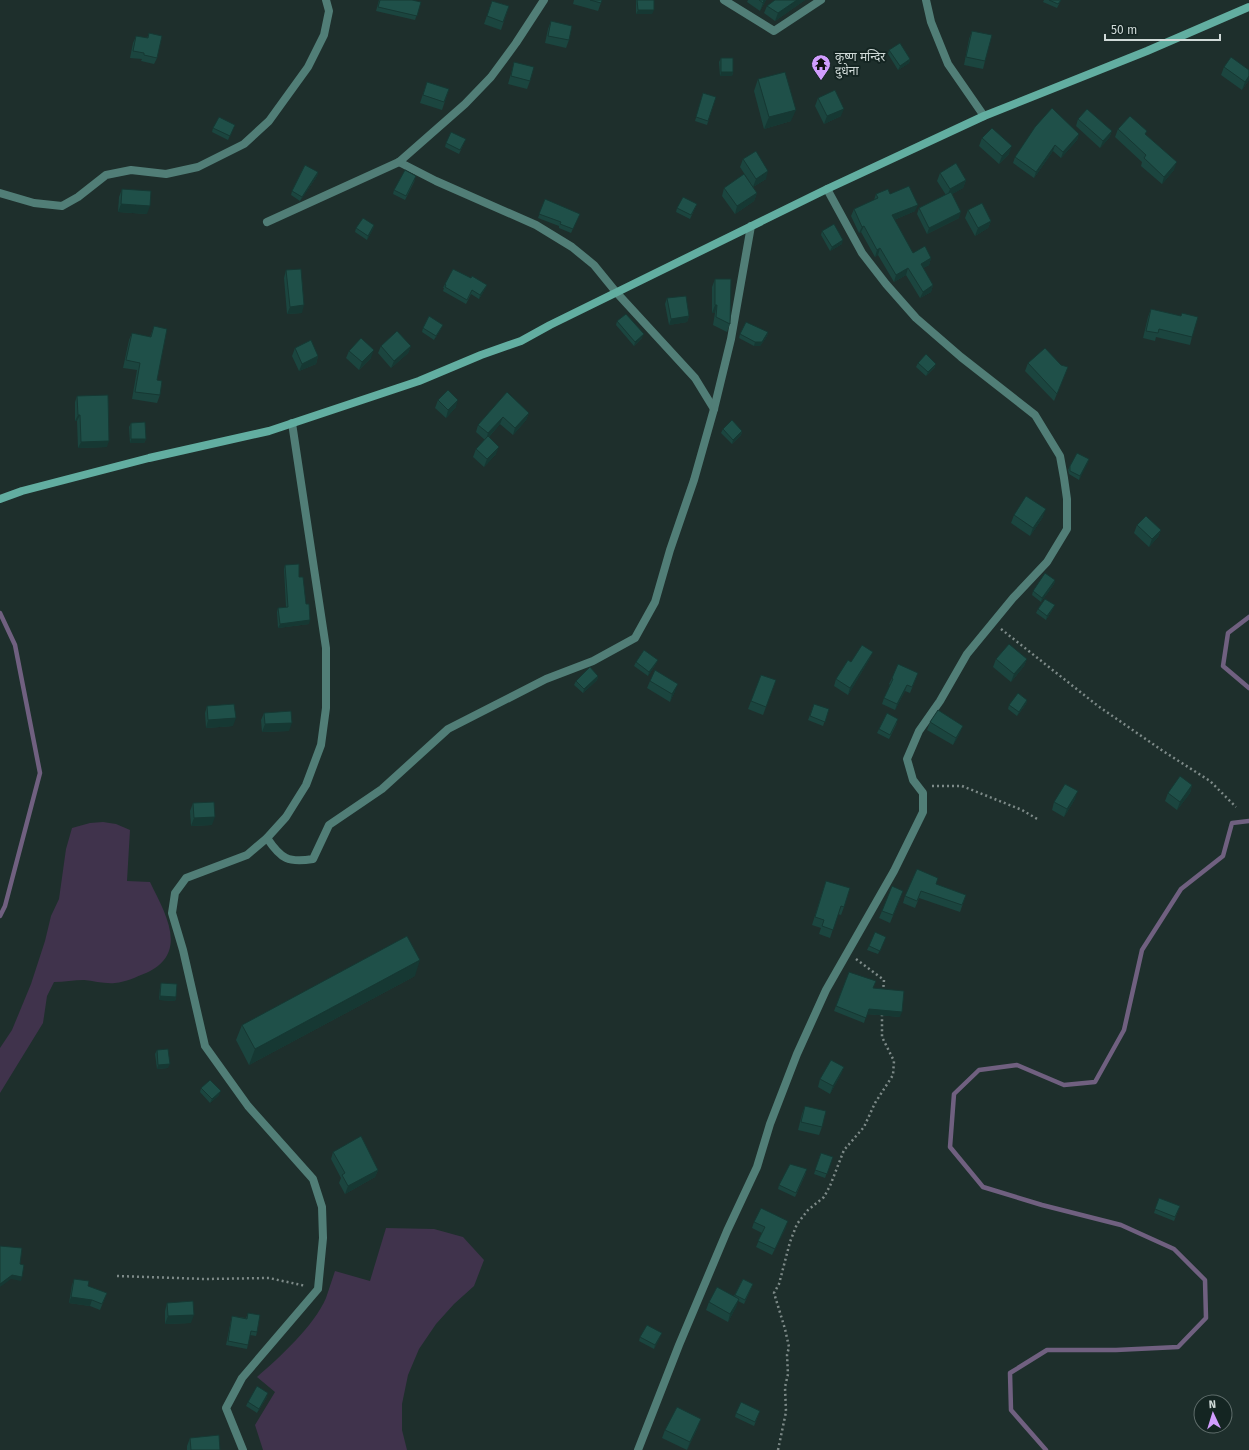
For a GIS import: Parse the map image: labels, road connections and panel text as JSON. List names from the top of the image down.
{
  "places": {
    "temple": ["कृष्ण मन्दिर दुधेना"]
  },
  "scale_bar": "50 m",
  "north": "top"
}
